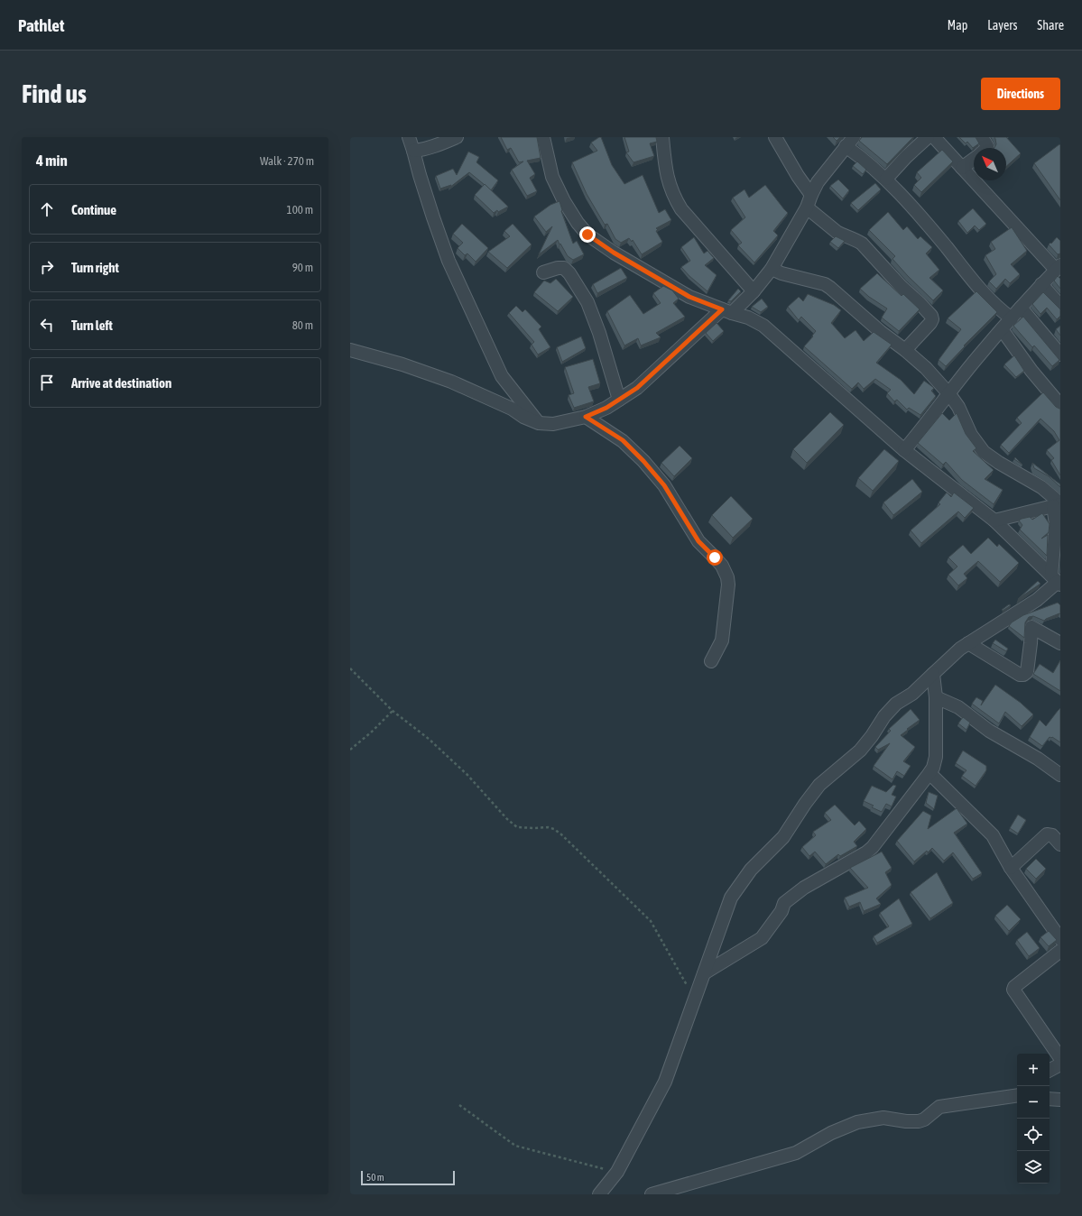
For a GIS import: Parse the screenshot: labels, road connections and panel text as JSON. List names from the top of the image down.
{
  "scale_bar": "50 m",
  "north": "top left",
  "page": {
    "header": "Pathlet",
    "nav": ["Map", "Layers", "Share"],
    "buttons": "Directions",
    "title": "Find us",
    "heading": ["4 min", "Walk · 270 m"],
    "list": [
      ["Continue", "100 m"],
      ["Turn right", "90 m"],
      ["Turn left", "80 m"],
      "Arrive at destination"
    ],
    "map_buttons": ["+", "−"],
    "scale": "50 m"
  }
}
